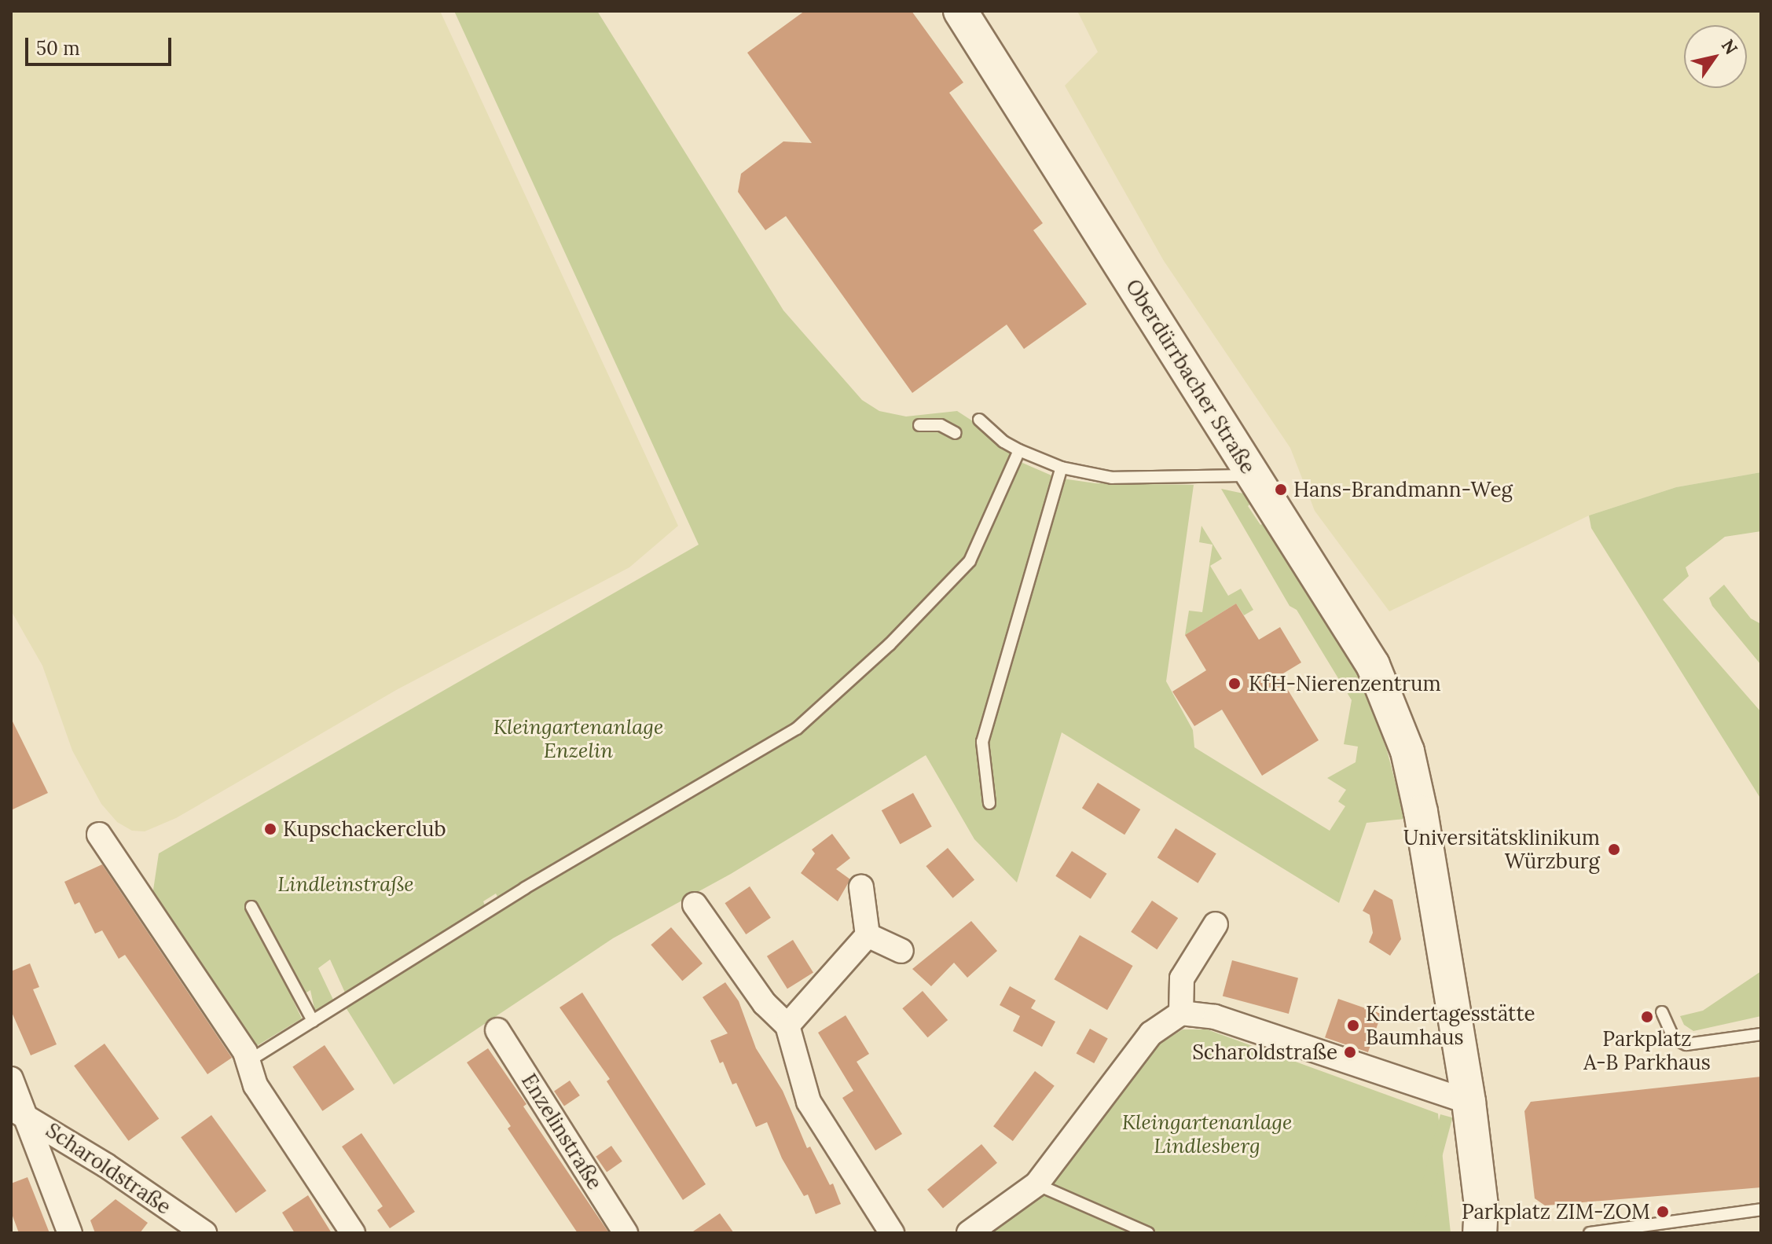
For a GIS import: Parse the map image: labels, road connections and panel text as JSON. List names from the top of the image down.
{
  "streets": {
    "street": ["Oberdürrbacher Straße", "Enzelinstraße", "Scharoldstraße"]
  },
  "parks": ["Kleingartenanlage Enzelin", "Lindleinstraße", "Kleingartenanlage Lindlesberg"],
  "places": [
    "Hans-Brandmann-Weg",
    "KfH-Nierenzentrum",
    "Kupschackerclub",
    "Universitätsklinikum Würzburg",
    "Parkplatz A-B Parkhaus",
    "Kindertagesstätte Baumhaus",
    "Scharoldstraße",
    "Parkplatz ZIM-ZOM"
  ],
  "scale_bar": "50 m",
  "north": "top right"
}
